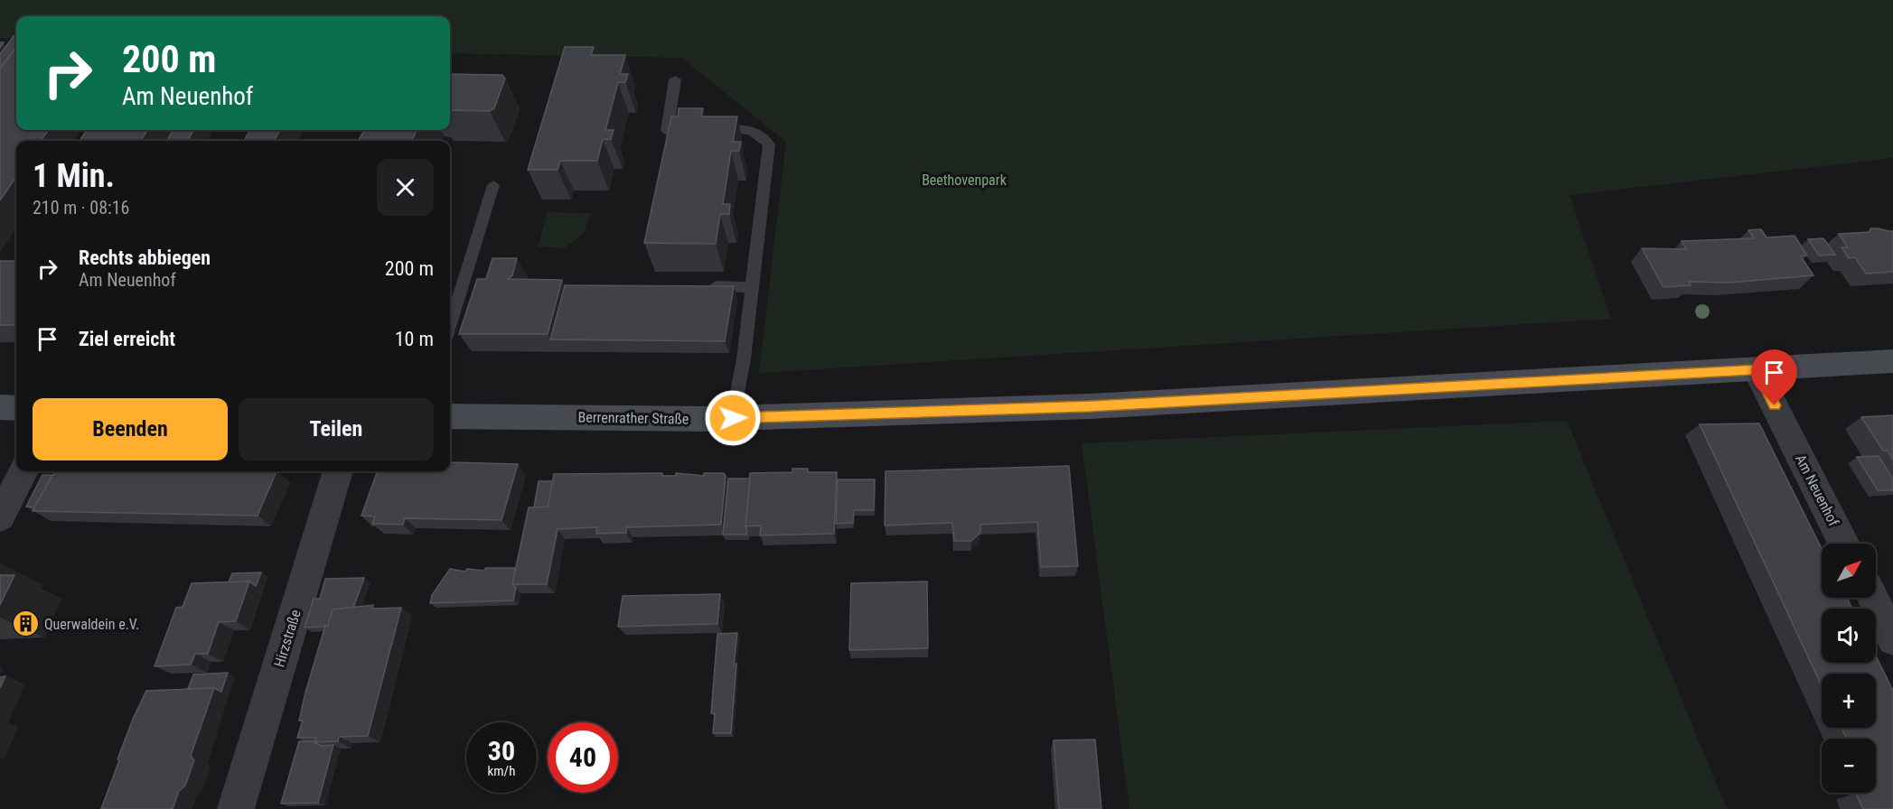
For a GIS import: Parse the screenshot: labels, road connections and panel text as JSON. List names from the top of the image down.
{
  "streets": {
    "street": ["Berrenrather Straße", "Am Neuenhof", "Hirzstraße"]
  },
  "crossings": [
    ["Berrenrather Straße", "Am Neuenhof"]
  ],
  "parks": ["Beethovenpark"],
  "places": {
    "building": ["Querwaldein e.V."]
  },
  "north": "top right",
  "page": {
    "turn": ["200 m", "Am Neuenhof"],
    "heading": ["1 Min.", "210 m · 08:16"],
    "list": [
      {
        "name": "Rechts abbiegen",
        "note": "Am Neuenhof",
        "value": "200 m"
      },
      {
        "name": "Ziel erreicht",
        "value": "10 m"
      }
    ],
    "buttons": ["Beenden", "Teilen"],
    "map_buttons": ["+", "−"],
    "speed": "30 km/h",
    "limit": "40"
  }
}
